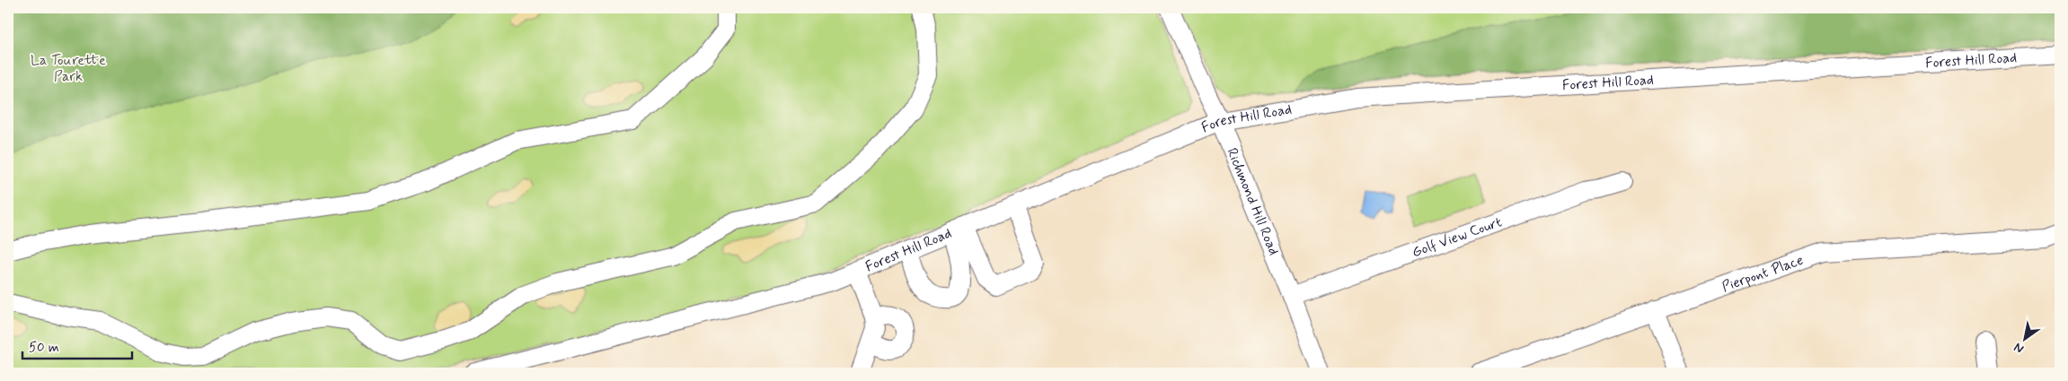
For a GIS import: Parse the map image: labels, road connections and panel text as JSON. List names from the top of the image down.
{
  "streets": {
    "street": [
      "Forest Hill Road",
      "Richmond Hill Road",
      "Golf View Court",
      "Pierpont Place"
    ]
  },
  "crossings": [
    ["Forest Hill Road", "Richmond Hill Road"],
    ["Richmond Hill Road", "Golf View Court"]
  ],
  "parks": ["La Tourette Park"],
  "scale_bar": "50 m",
  "north": "bottom left"
}
